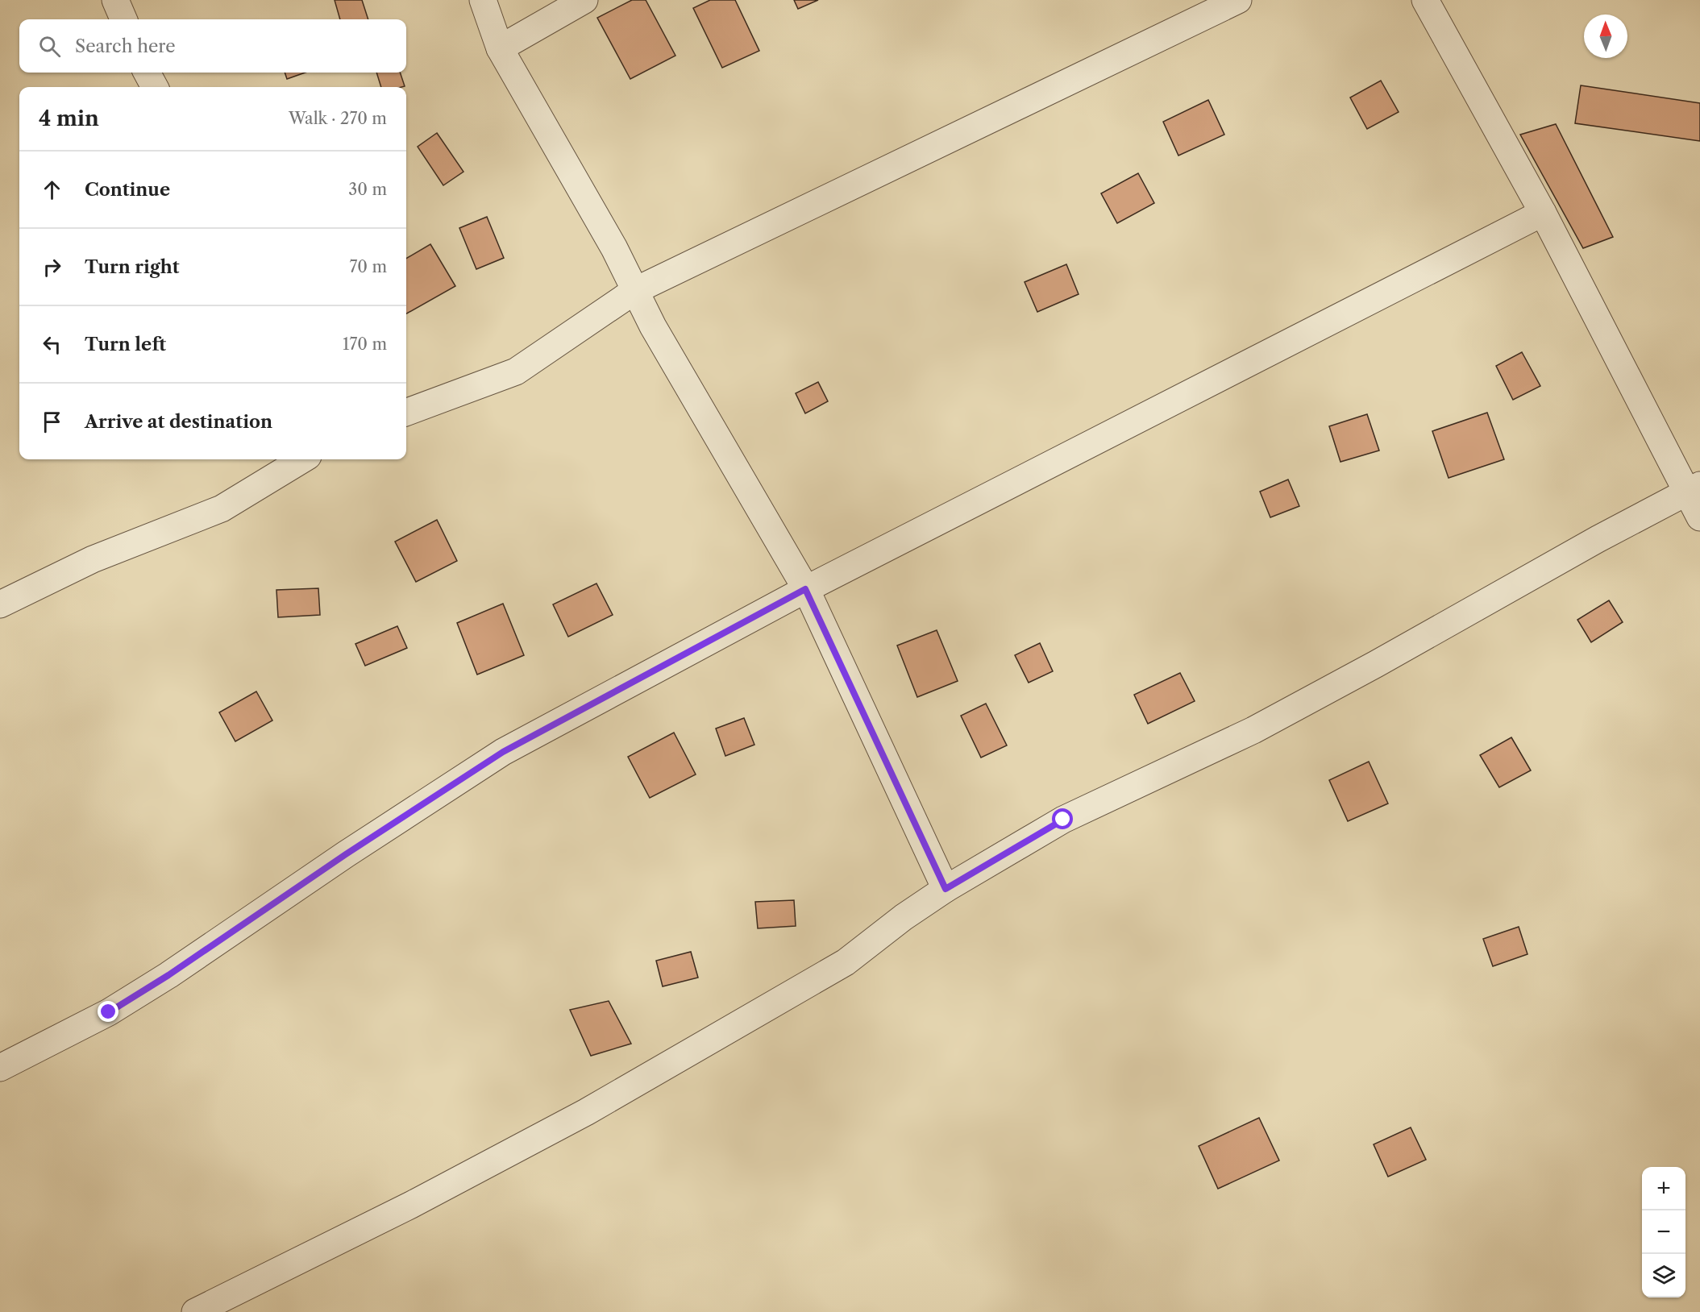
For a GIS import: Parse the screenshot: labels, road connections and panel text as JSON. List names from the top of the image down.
{
  "north": "top",
  "page": {
    "search": "Search here",
    "heading": ["4 min", "Walk · 270 m"],
    "list": [
      ["Continue", "30 m"],
      ["Turn right", "70 m"],
      ["Turn left", "170 m"],
      "Arrive at destination"
    ],
    "map_buttons": ["+", "−"]
  }
}
